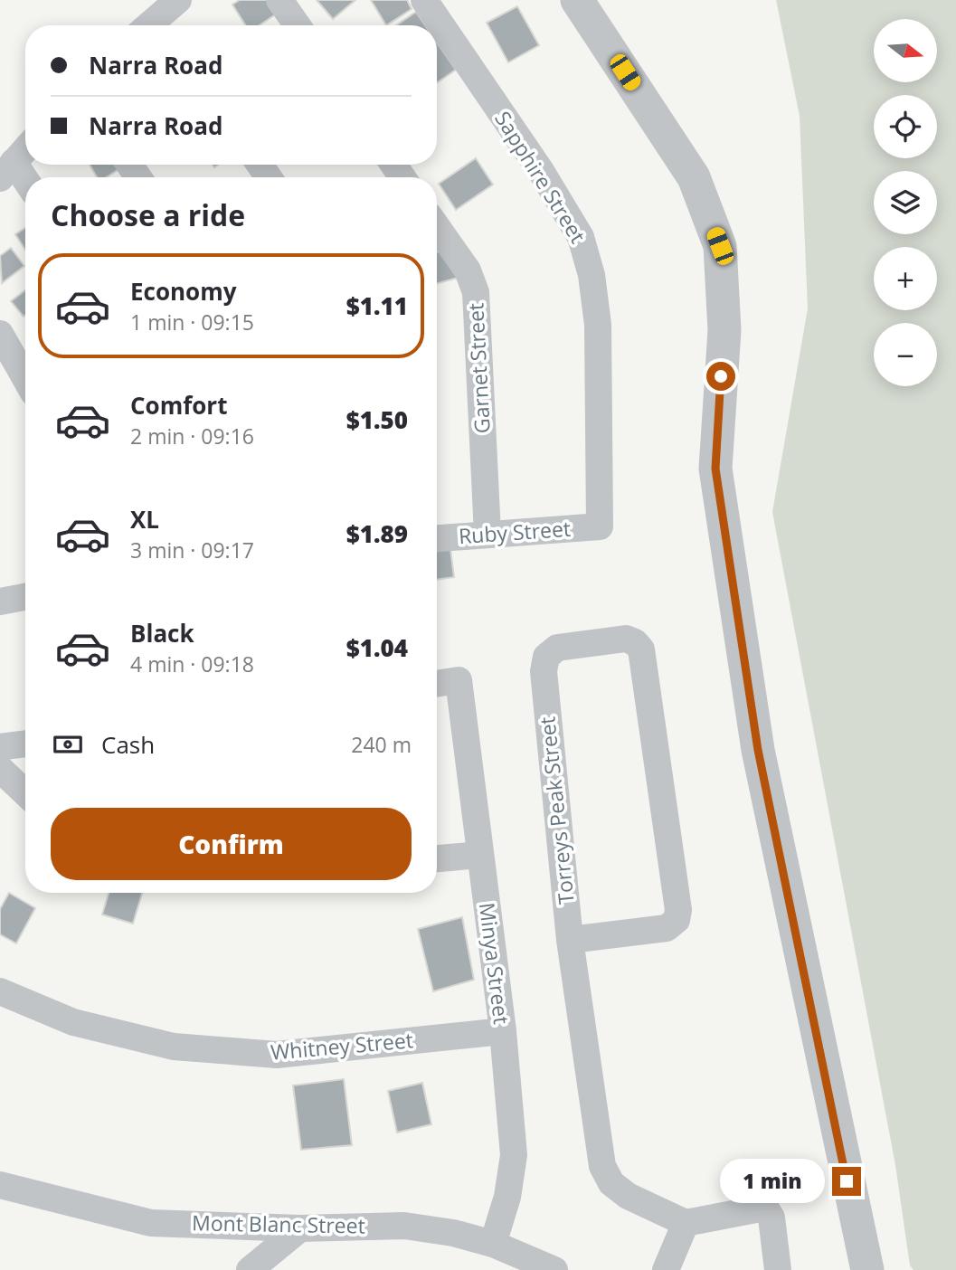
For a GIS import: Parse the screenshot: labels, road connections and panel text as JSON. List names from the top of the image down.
{
  "streets": {
    "street": [
      "Sapphire Street",
      "Garnet Street",
      "Ruby Street",
      "Torreys Peak Street",
      "Minya Street",
      "Whitney Street",
      "Mont Blanc Street"
    ]
  },
  "crossings": [
    ["Sapphire Street", "Ruby Street"],
    ["Garnet Street", "Ruby Street"],
    ["Minya Street", "Whitney Street"],
    ["Minya Street", "Mont Blanc Street"]
  ],
  "north": "right",
  "page": {
    "map_buttons": ["+", "−"],
    "banner": ["Narra Road", "Narra Road"],
    "heading": "Choose a ride",
    "list": [
      {
        "name": "Economy",
        "note": "1 min · 09:15",
        "value": "$1.11"
      },
      {
        "name": "Comfort",
        "note": "2 min · 09:16",
        "value": "$1.50"
      },
      {
        "name": "XL",
        "note": "3 min · 09:17",
        "value": "$1.89"
      },
      {
        "name": "Black",
        "note": "4 min · 09:18",
        "value": "$1.04"
      }
    ],
    "pay": ["Cash", "240 m"],
    "buttons": "Confirm",
    "bubble": "1 min"
  }
}
